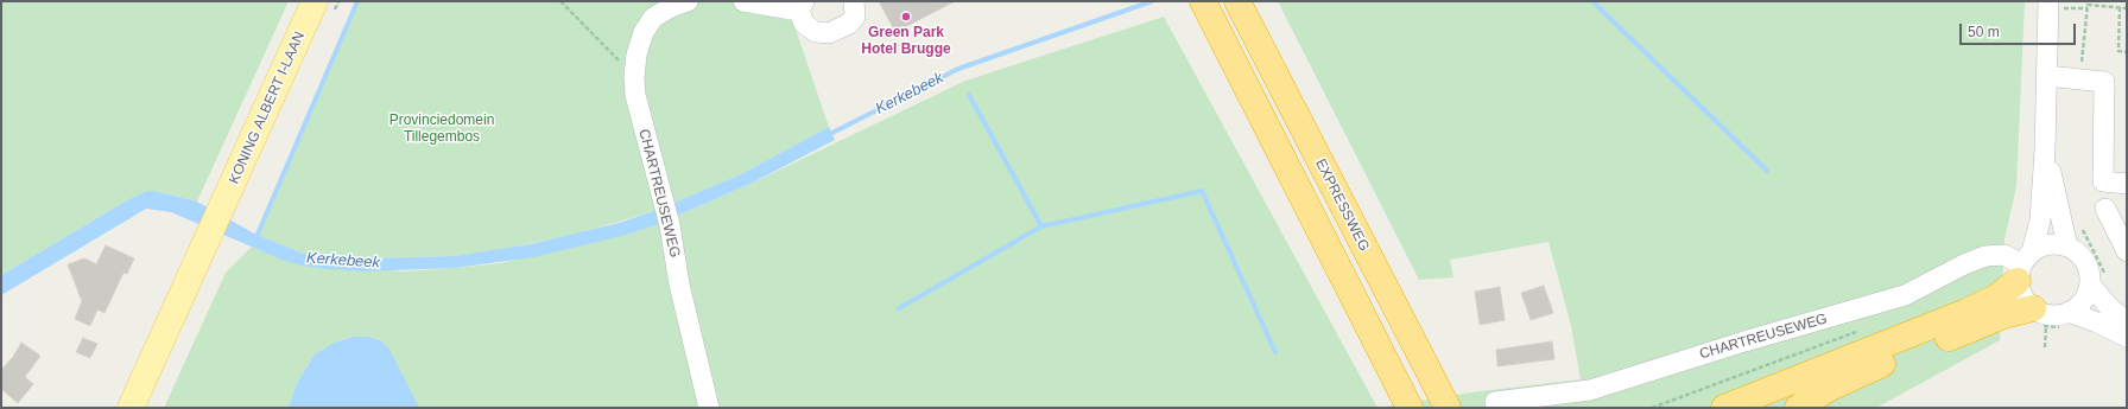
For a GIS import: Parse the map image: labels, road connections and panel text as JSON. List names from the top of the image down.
{
  "streets": {
    "highway": ["EXPRESSWEG"],
    "main road": ["KONING ALBERT I-LAAN"],
    "street": ["CHARTREUSEWEG"]
  },
  "water": ["Kerkebeek"],
  "parks": ["Provinciedomein Tillegembos"],
  "places": ["Green Park Hotel Brugge"],
  "scale_bar": "50 m"
}
